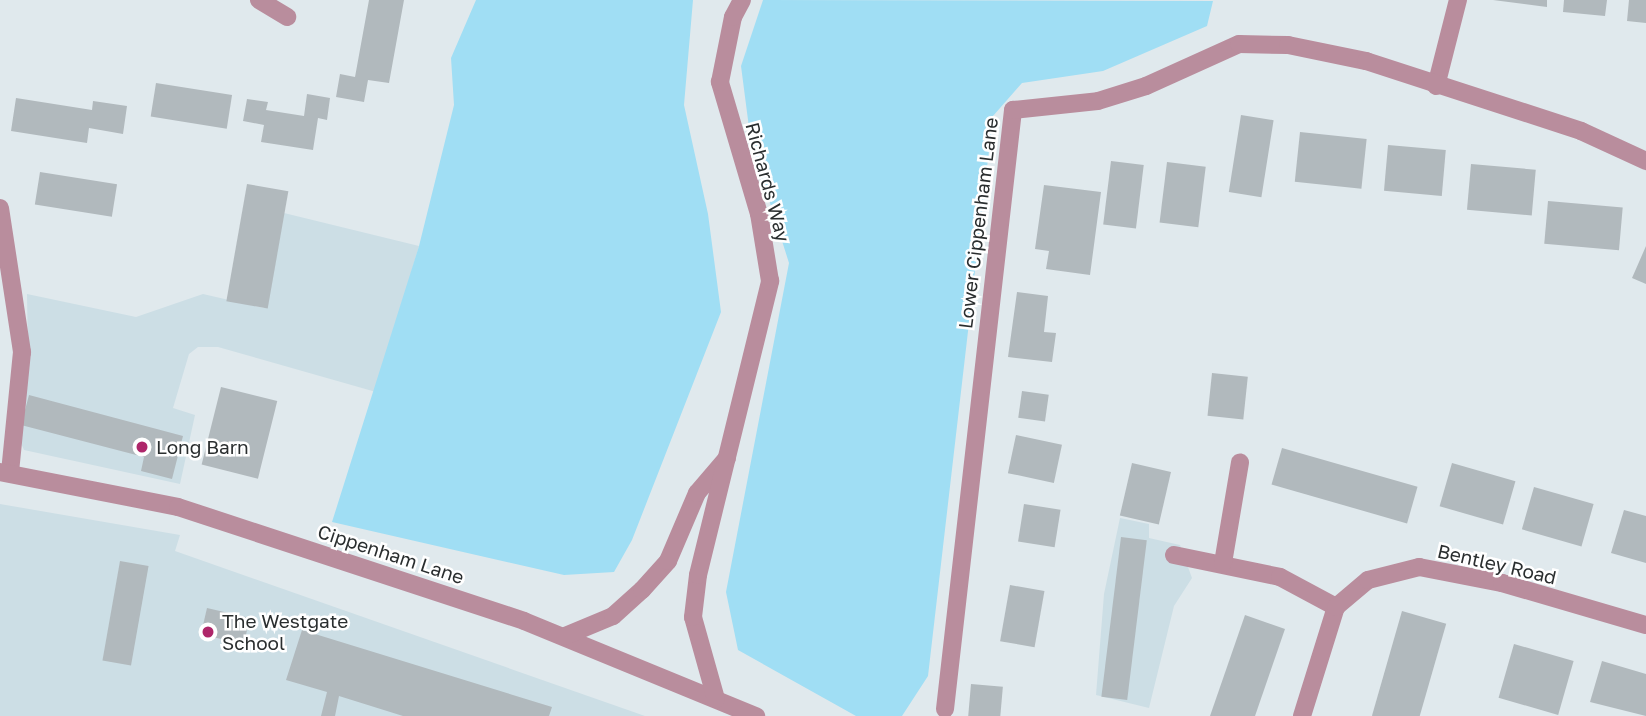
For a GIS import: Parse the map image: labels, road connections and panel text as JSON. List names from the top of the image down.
{
  "streets": {
    "street": [
      "Richards Way",
      "Lower Cippenham Lane",
      "Cippenham Lane",
      "Bentley Road"
    ]
  },
  "crossings": [
    ["Richards Way", "Cippenham Lane"]
  ],
  "places": ["Long Barn", "The Westgate School"]
}
